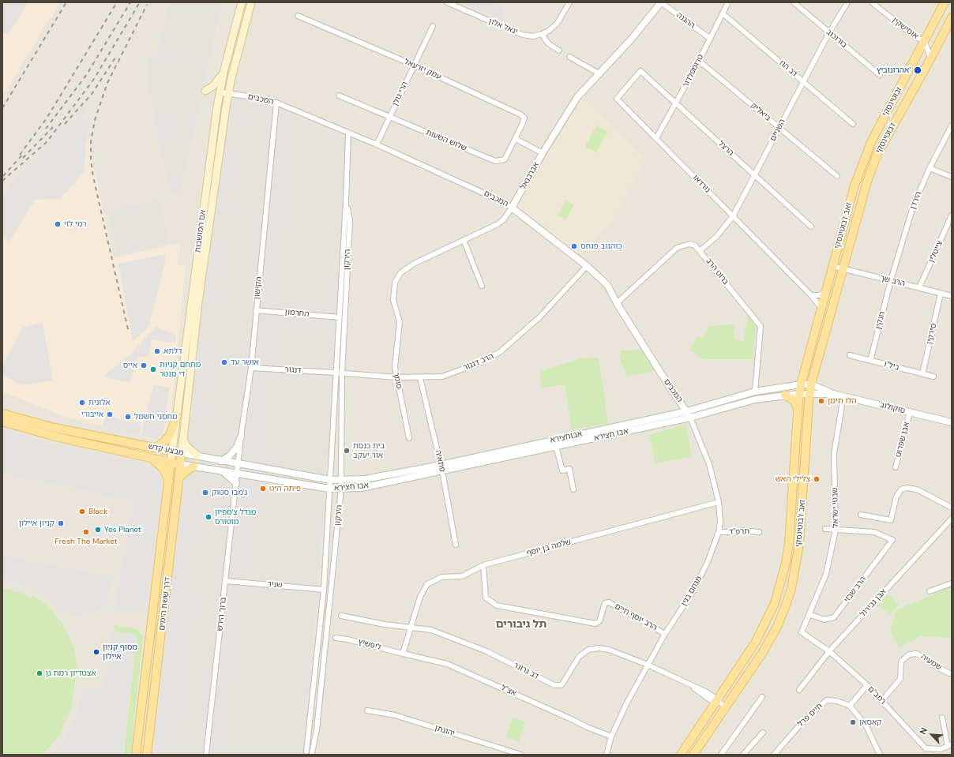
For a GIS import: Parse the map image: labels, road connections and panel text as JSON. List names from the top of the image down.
{
  "streets": {
    "main road": [
      "זבוטינסקי",
      "ז'בוטינסקי",
      "זאב ז'בוטינסקי",
      "אם המושבות",
      "מבצע קדש",
      "דרך ששת הימים"
    ],
    "street": [
      "ההגנה",
      "יגאל אלון",
      "אוסישקין",
      "בורוכוב",
      "דב הוז",
      "עמק יזרעאל",
      "טרומפלדור",
      "הרי גולן",
      "המכבים",
      "ביאליק",
      "השניים",
      "שלוש השעות",
      "הרצל",
      "אברבנאל",
      "נורדאו",
      "הירדן",
      "צייטלין",
      "הירקון",
      "ברוט הרב",
      "הרב שך",
      "הקישון",
      "החרמון",
      "חנקין",
      "סירקין",
      "הרב דנגור",
      "ביל\"ו",
      "דנגור",
      "סומך",
      "סוקולוב",
      "אבו חצירא",
      "אבוחצירא",
      "אבן שפרוט",
      "פתאיה",
      "שבטי ישראל",
      "תרפ\"ד",
      "שלמה בן יוסף",
      "שניר",
      "הרב שבזי",
      "מנחם בגין",
      "אבן גבירול",
      "ברוך הירש",
      "הרב יוסף חיים",
      "ליפשיץ",
      "שמעיה",
      "דב גרונר",
      "אצ\"ל",
      "רמב\"ם",
      "חיים פרל",
      "יהונתן"
    ]
  },
  "crossings": [
    ["ההגנה", "טרומפלדור"],
    ["ההגנה", "אברבנאל"],
    ["אוסישקין", "זבוטינסקי"],
    ["אוסישקין", "ז'בוטינסקי"],
    ["בורוכוב", "השניים"],
    ["דב הוז", "טרומפלדור"],
    ["דב הוז", "השניים"],
    ["עמק יזרעאל", "הרי גולן"],
    ["עמק יזרעאל", "שלוש השעות"],
    ["טרומפלדור", "ביאליק"],
    ["טרומפלדור", "הרצל"],
    ["טרומפלדור", "נורדאו"],
    ["הרי גולן", "המכבים"],
    ["הרי גולן", "שלוש השעות"],
    ["המכבים", "אברבנאל"],
    ["המכבים", "אם המושבות"],
    ["המכבים", "הירקון"],
    ["המכבים", "ברוט הרב"],
    ["המכבים", "הקישון"],
    ["המכבים", "הרב דנגור"],
    ["המכבים", "אבו חצירא"],
    ["המכבים", "אבוחצירא"],
    ["המכבים", "מנחם בגין"],
    ["זבוטינסקי", "זאב ז'בוטינסקי"],
    ["ביאליק", "השניים"],
    ["השניים", "הרצל"],
    ["השניים", "נורדאו"],
    ["השניים", "ברוט הרב"],
    ["ז'בוטינסקי", "זאב ז'בוטינסקי"],
    ["ז'בוטינסקי", "הרב שך"],
    ["הרצל", "נורדאו"],
    ["אברבנאל", "סומך"],
    ["הירדן", "הרב שך"],
    ["הירדן", "חנקין"],
    ["זאב ז'בוטינסקי", "הרב שך"],
    ["זאב ז'בוטינסקי", "סוקולוב"],
    ["זאב ז'בוטינסקי", "אבו חצירא"],
    ["זאב ז'בוטינסקי", "אבוחצירא"],
    ["זאב ז'בוטינסקי", "דב גרונר"],
    ["אם המושבות", "מבצע קדש"],
    ["אם המושבות", "דרך ששת הימים"],
    ["צייטלין", "הרב שך"],
    ["הירקון", "החרמון"],
    ["הירקון", "הרב דנגור"],
    ["הירקון", "דנגור"],
    ["הירקון", "אבו חצירא"],
    ["הירקון", "אבוחצירא"],
    ["הירקון", "מבצע קדש"],
    ["הירקון", "שניר"],
    ["ברוט הרב", "אבוחצירא"],
    ["הרב שך", "חנקין"],
    ["הרב שך", "סירקין"],
    ["הקישון", "החרמון"],
    ["הקישון", "דנגור"],
    ["הקישון", "מבצע קדש"],
    ["הקישון", "ברוך הירש"],
    ["חנקין", "ביל\"ו"],
    ["סירקין", "ביל\"ו"],
    ["הרב דנגור", "דנגור"],
    ["הרב דנגור", "סומך"],
    ["הרב דנגור", "פתאיה"],
    ["סוקולוב", "אבו חצירא"],
    ["סוקולוב", "אבן שפרוט"],
    ["סוקולוב", "שבטי ישראל"],
    ["אבו חצירא", "אבוחצירא"],
    ["אבו חצירא", "מבצע קדש"],
    ["אבו חצירא", "פתאיה"],
    ["אבו חצירא", "מנחם בגין"],
    ["אבוחצירא", "מבצע קדש"],
    ["אבוחצירא", "פתאיה"],
    ["מבצע קדש", "דרך ששת הימים"],
    ["מבצע קדש", "ברוך הירש"],
    ["שבטי ישראל", "הרב שבזי"],
    ["שבטי ישראל", "רמב\"ם"],
    ["תרפ\"ד", "מנחם בגין"],
    ["שלמה בן יוסף", "מנחם בגין"],
    ["שלמה בן יוסף", "הרב יוסף חיים"],
    ["שלמה בן יוסף", "ליפשיץ"],
    ["שלמה בן יוסף", "דב גרונר"],
    ["שלמה בן יוסף", "אצ\"ל"],
    ["שניר", "ברוך הירש"],
    ["מנחם בגין", "הרב יוסף חיים"],
    ["מנחם בגין", "דב גרונר"],
    ["מנחם בגין", "אצ\"ל"],
    ["אבן גבירול", "רמב\"ם"],
    ["ליפשיץ", "אצ\"ל"],
    ["שמעיה", "רמב\"ם"]
  ],
  "districts": ["תל גיבורים"],
  "places": [
    "אהרונוביץ'",
    "רמי לוי",
    "כוהנוב פנחס",
    "דלתא",
    "אושר עד",
    "אייס",
    "מתחם קניות די סנטר",
    "הלו תימן",
    "אלונית",
    "אייבורי",
    "מחסני חשמל",
    "בית כנסת אור יעקב",
    "צלילי האש",
    "פיתה היט",
    "ג'מבו סטוק",
    "Black",
    "מגדל צ'מפיון מוטורס",
    "קניון איילון",
    "Yes Planet",
    "Fresh The Market",
    "מסוף קניון איילון",
    "אצטדיון רמת גן",
    "קאסאן"
  ],
  "north": "top left"
}
